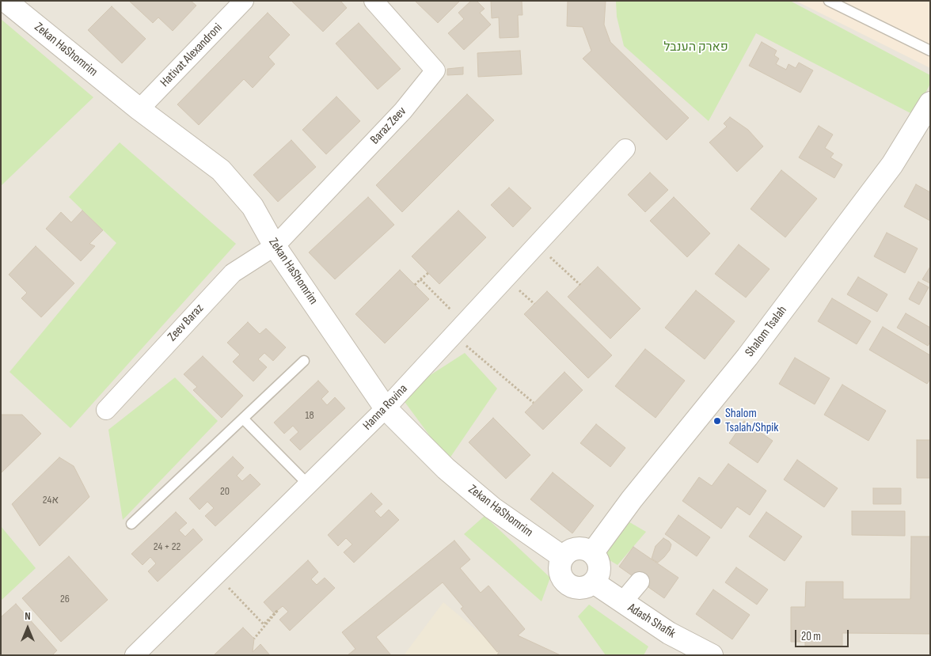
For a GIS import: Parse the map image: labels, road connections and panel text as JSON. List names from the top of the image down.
{
  "streets": {
    "street": [
      "Zekan HaShomrim",
      "Hativat Alexandroni",
      "Baraz Zeev",
      "Zeev Baraz",
      "Shalom Tsalah",
      "Hanna Rovina",
      "Adash Shafik"
    ]
  },
  "crossings": [
    ["Zekan HaShomrim", "Hativat Alexandroni"],
    ["Zekan HaShomrim", "Baraz Zeev"],
    ["Zekan HaShomrim", "Zeev Baraz"],
    ["Zekan HaShomrim", "Shalom Tsalah"],
    ["Zekan HaShomrim", "Hanna Rovina"],
    ["Zekan HaShomrim", "Adash Shafik"],
    ["Baraz Zeev", "Zeev Baraz"],
    ["Shalom Tsalah", "Adash Shafik"]
  ],
  "parks": ["פארק הענבל"],
  "places": ["Shalom Tsalah/Shpik"],
  "house_numbers": [
    "18",
    "20",
    "24א",
    "24 + 22",
    "26"
  ],
  "scale_bar": "20 m",
  "north": "top"
}
